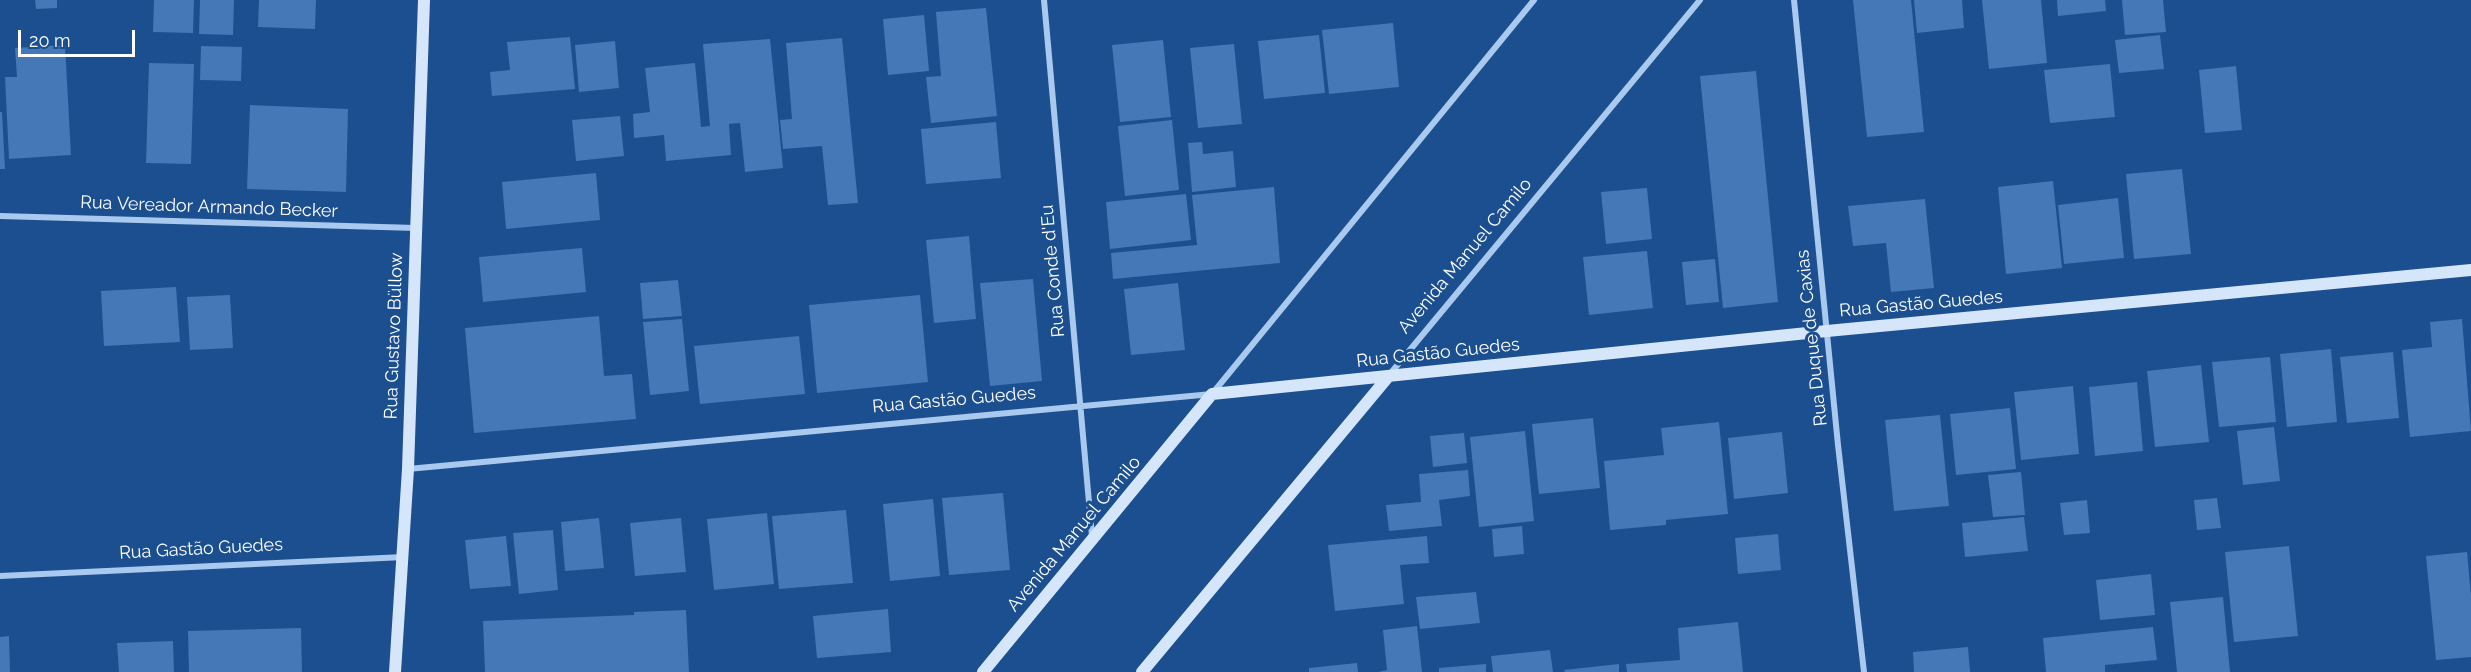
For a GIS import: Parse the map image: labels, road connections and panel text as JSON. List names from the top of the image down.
{
  "streets": {
    "street": [
      "Rua Vereador Armando Becker",
      "Avenida Manuel Camilo",
      "Rua Conde d'Eu",
      "Rua Gastão Guedes",
      "Rua Gustavo Büllow",
      "Rua Duque de Caxias"
    ]
  },
  "crossings": [
    ["Rua Vereador Armando Becker", "Rua Gustavo Büllow"],
    ["Avenida Manuel Camilo", "Rua Conde d'Eu"],
    ["Avenida Manuel Camilo", "Rua Gastão Guedes"],
    ["Rua Conde d'Eu", "Rua Gastão Guedes"],
    ["Rua Gastão Guedes", "Rua Gustavo Büllow"],
    ["Rua Gastão Guedes", "Rua Duque de Caxias"]
  ],
  "scale_bar": "20 m"
}
